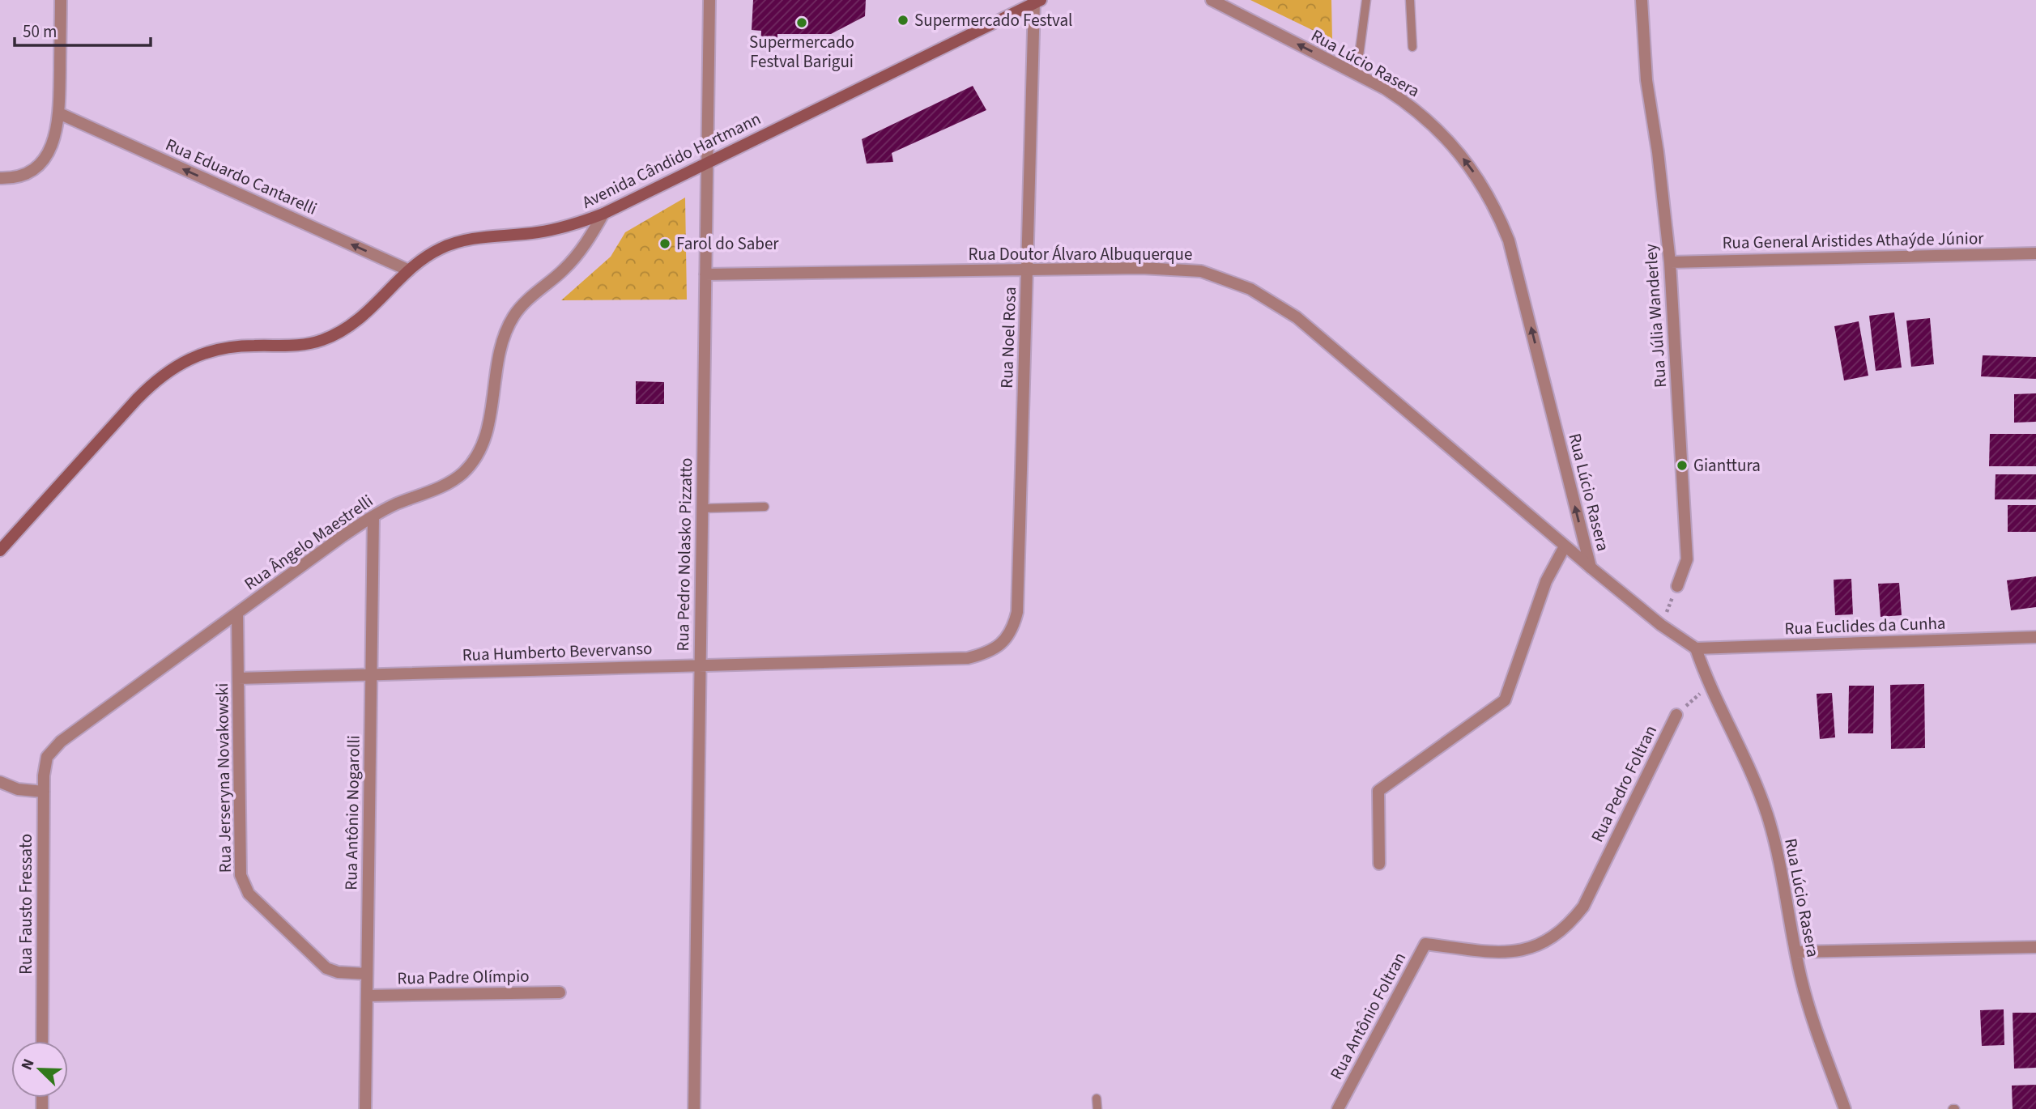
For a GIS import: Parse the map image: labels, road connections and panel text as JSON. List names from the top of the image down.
{
  "streets": {
    "main road": ["Avenida Cândido Hartmann"],
    "street": [
      "Rua Lúcio Rasera",
      "Rua Eduardo Cantarelli",
      "Rua General Aristides Athaýde Júnior",
      "Rua Doutor Álvaro Albuquerque",
      "Rua Júlia Wanderley",
      "Rua Noel Rosa",
      "Rua Ângelo Maestrelli",
      "Rua Pedro Nolasko Pizzatto",
      "Rua Euclides da Cunha",
      "Rua Humberto Bevervanso",
      "Rua Jerseryna Novakowski",
      "Rua Pedro Foltran",
      "Rua Antônio Nogarolli",
      "Rua Fausto Fressato",
      "Rua Padre Olímpio",
      "Rua Antônio Foltran"
    ]
  },
  "crossings": [
    ["Rua Lúcio Rasera", "Rua Doutor Álvaro Albuquerque"],
    ["Rua Lúcio Rasera", "Rua Euclides da Cunha"],
    ["Rua Lúcio Rasera", "Rua Pedro Foltran"],
    ["Avenida Cândido Hartmann", "Rua Eduardo Cantarelli"],
    ["Avenida Cândido Hartmann", "Rua Noel Rosa"],
    ["Avenida Cândido Hartmann", "Rua Ângelo Maestrelli"],
    ["Avenida Cândido Hartmann", "Rua Pedro Nolasko Pizzatto"],
    ["Rua General Aristides Athaýde Júnior", "Rua Júlia Wanderley"],
    ["Rua Doutor Álvaro Albuquerque", "Rua Noel Rosa"],
    ["Rua Doutor Álvaro Albuquerque", "Rua Pedro Nolasko Pizzatto"],
    ["Rua Noel Rosa", "Rua Humberto Bevervanso"],
    ["Rua Ângelo Maestrelli", "Rua Jerseryna Novakowski"],
    ["Rua Ângelo Maestrelli", "Rua Antônio Nogarolli"],
    ["Rua Ângelo Maestrelli", "Rua Fausto Fressato"],
    ["Rua Pedro Nolasko Pizzatto", "Rua Humberto Bevervanso"],
    ["Rua Humberto Bevervanso", "Rua Jerseryna Novakowski"],
    ["Rua Humberto Bevervanso", "Rua Antônio Nogarolli"],
    ["Rua Jerseryna Novakowski", "Rua Antônio Nogarolli"],
    ["Rua Pedro Foltran", "Rua Antônio Foltran"],
    ["Rua Antônio Nogarolli", "Rua Padre Olímpio"]
  ],
  "one_way": ["Rua Lúcio Rasera", "Rua Eduardo Cantarelli"],
  "places": [
    "Supermercado Festval",
    "Supermercado Festval Barigui",
    "Farol do Saber",
    "Gianttura"
  ],
  "scale_bar": "50 m",
  "north": "top left"
}
